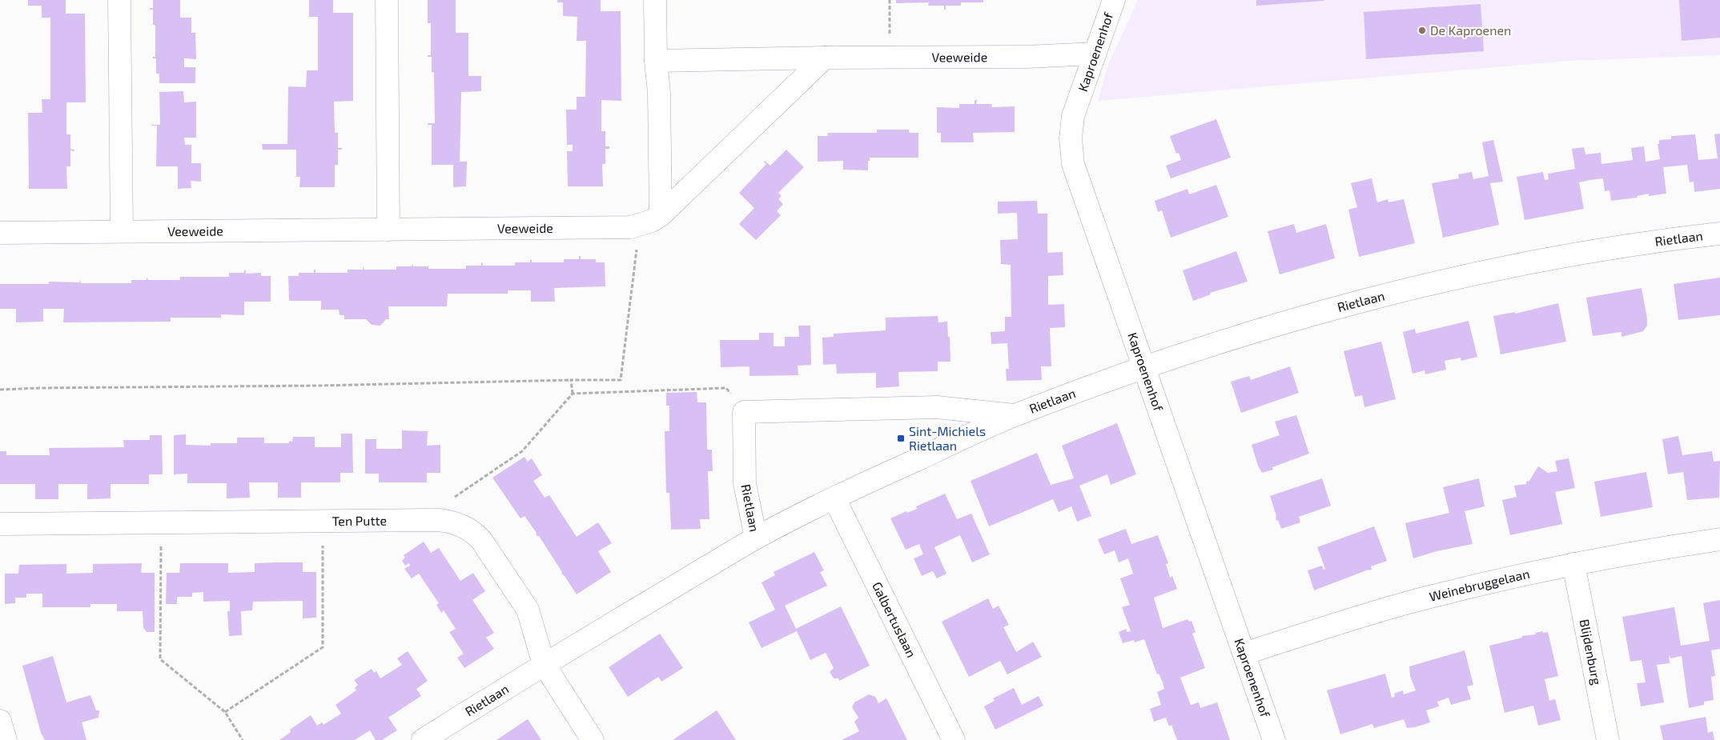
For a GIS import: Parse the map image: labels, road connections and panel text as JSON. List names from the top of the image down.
{
  "streets": {
    "street": [
      "Kaproenenhof",
      "Veeweide",
      "Rietlaan",
      "Ten Putte",
      "Weinebruggelaan",
      "Galbertuslaan",
      "Blijdenburg"
    ]
  },
  "crossings": [
    ["Kaproenenhof", "Veeweide"],
    ["Kaproenenhof", "Rietlaan"],
    ["Kaproenenhof", "Weinebruggelaan"],
    ["Rietlaan", "Ten Putte"],
    ["Rietlaan", "Galbertuslaan"],
    ["Weinebruggelaan", "Blijdenburg"]
  ],
  "places": {
    "other": ["De Kaproenen"],
    "transit": ["Sint-Michiels Rietlaan"]
  }
}
